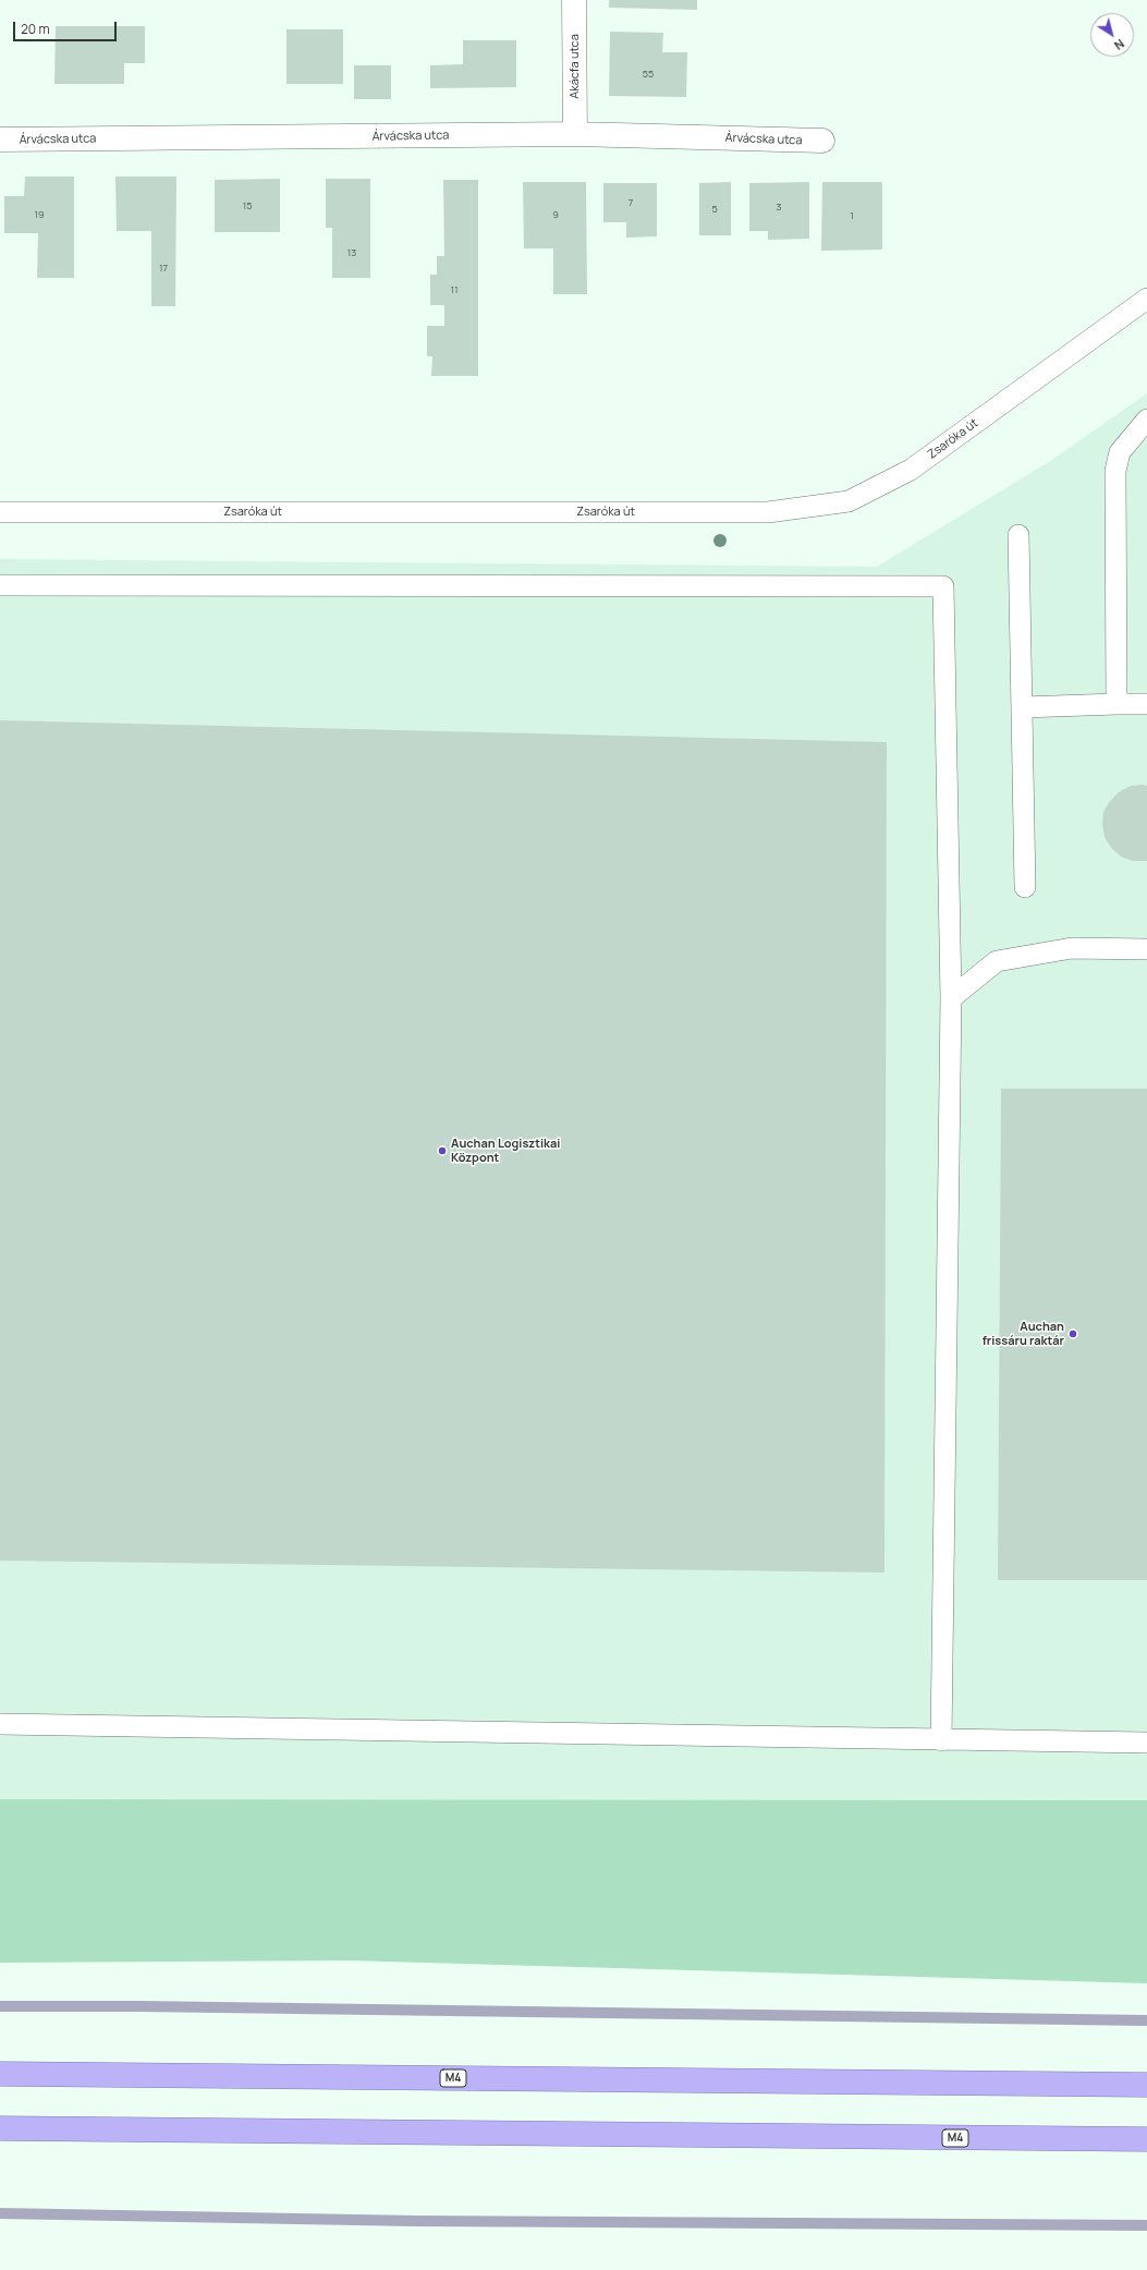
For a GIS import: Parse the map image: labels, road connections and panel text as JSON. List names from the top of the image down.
{
  "streets": {
    "highway": ["M4"],
    "street": ["Akácfa utca", "Árvácska utca"],
    "lane": ["Zsaróka út"]
  },
  "crossings": [
    ["Akácfa utca", "Árvácska utca"]
  ],
  "places": ["Auchan Logisztikai Központ", "Auchan frissáru raktár"],
  "house_numbers": [
    "55",
    "7",
    "15",
    "3",
    "5",
    "19",
    "9",
    "1",
    "13",
    "17",
    "11"
  ],
  "scale_bar": "20 m",
  "north": "bottom right"
}
